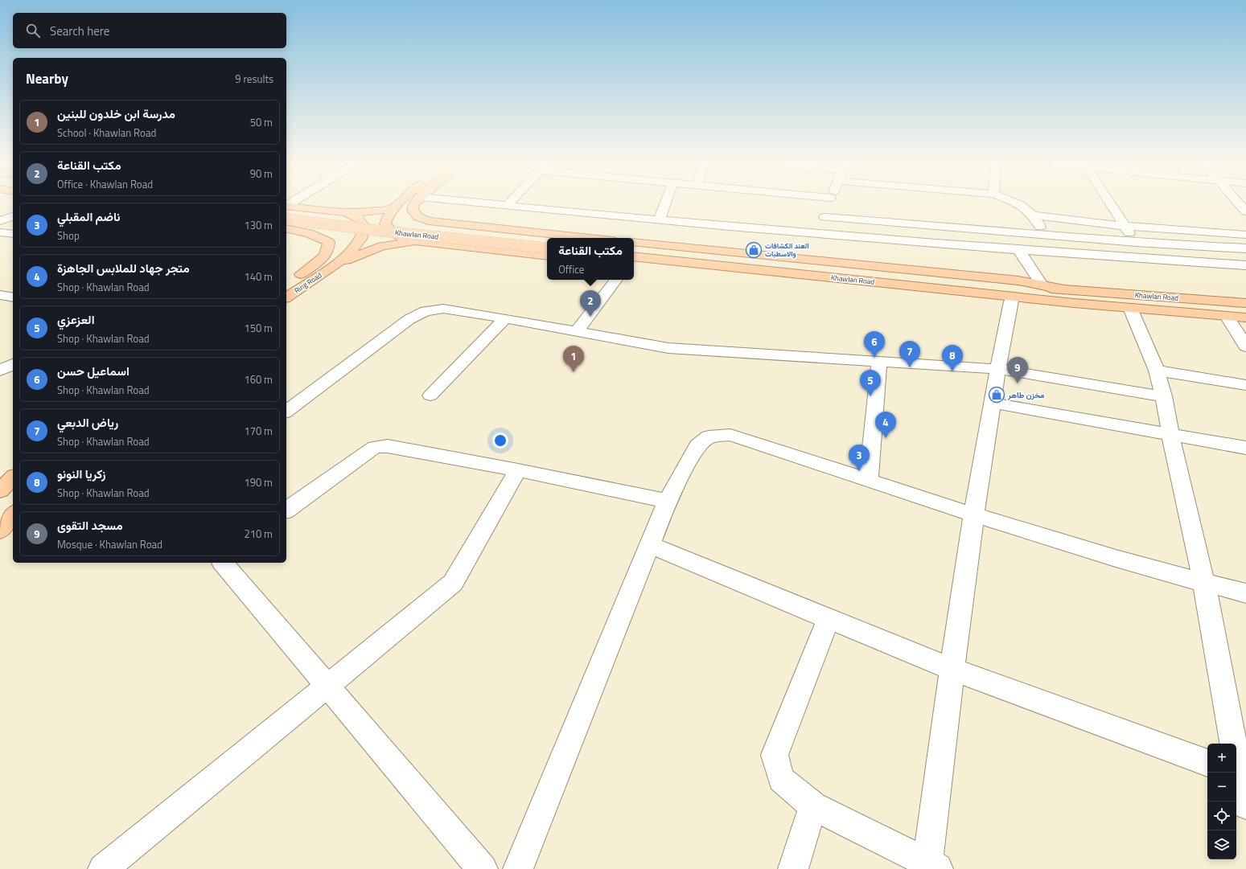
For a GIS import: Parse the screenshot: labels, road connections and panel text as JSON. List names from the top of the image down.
{
  "streets": {
    "main road": ["Khawlan Road", "Ring Road"]
  },
  "places": {
    "shop": ["العند الكشافات والاسطبات", "مخزن طاهر"]
  },
  "page": {
    "search": "Search here",
    "heading": ["Nearby", "9 results"],
    "list": [
      {
        "mark": "1",
        "name": "مدرسة ابن خلدون للبنين",
        "note": "School · Khawlan Road",
        "value": "50 m"
      },
      {
        "mark": "2",
        "name": "مكتب القناعة",
        "note": "Office · Khawlan Road",
        "value": "90 m"
      },
      {
        "mark": "3",
        "name": "ناضم المقبلي",
        "note": "Shop",
        "value": "130 m"
      },
      {
        "mark": "4",
        "name": "متجر جهاد للملابس الجاهزة",
        "note": "Shop · Khawlan Road",
        "value": "140 m"
      },
      {
        "mark": "5",
        "name": "العزعزي",
        "note": "Shop · Khawlan Road",
        "value": "150 m"
      },
      {
        "mark": "6",
        "name": "اسماعيل حسن",
        "note": "Shop · Khawlan Road",
        "value": "160 m"
      },
      {
        "mark": "7",
        "name": "رياض الدبعي",
        "note": "Shop · Khawlan Road",
        "value": "170 m"
      },
      {
        "mark": "8",
        "name": "زكريا النونو",
        "note": "Shop · Khawlan Road",
        "value": "190 m"
      },
      {
        "mark": "9",
        "name": "مسجد التقوى",
        "note": "Mosque · Khawlan Road",
        "value": "210 m"
      }
    ],
    "popup": ["مكتب القناعة", "Office"],
    "pins": [
      "2",
      "6",
      "7",
      "8",
      "1",
      "9",
      "5",
      "4",
      "3"
    ],
    "map_buttons": ["+", "−"]
  }
}
